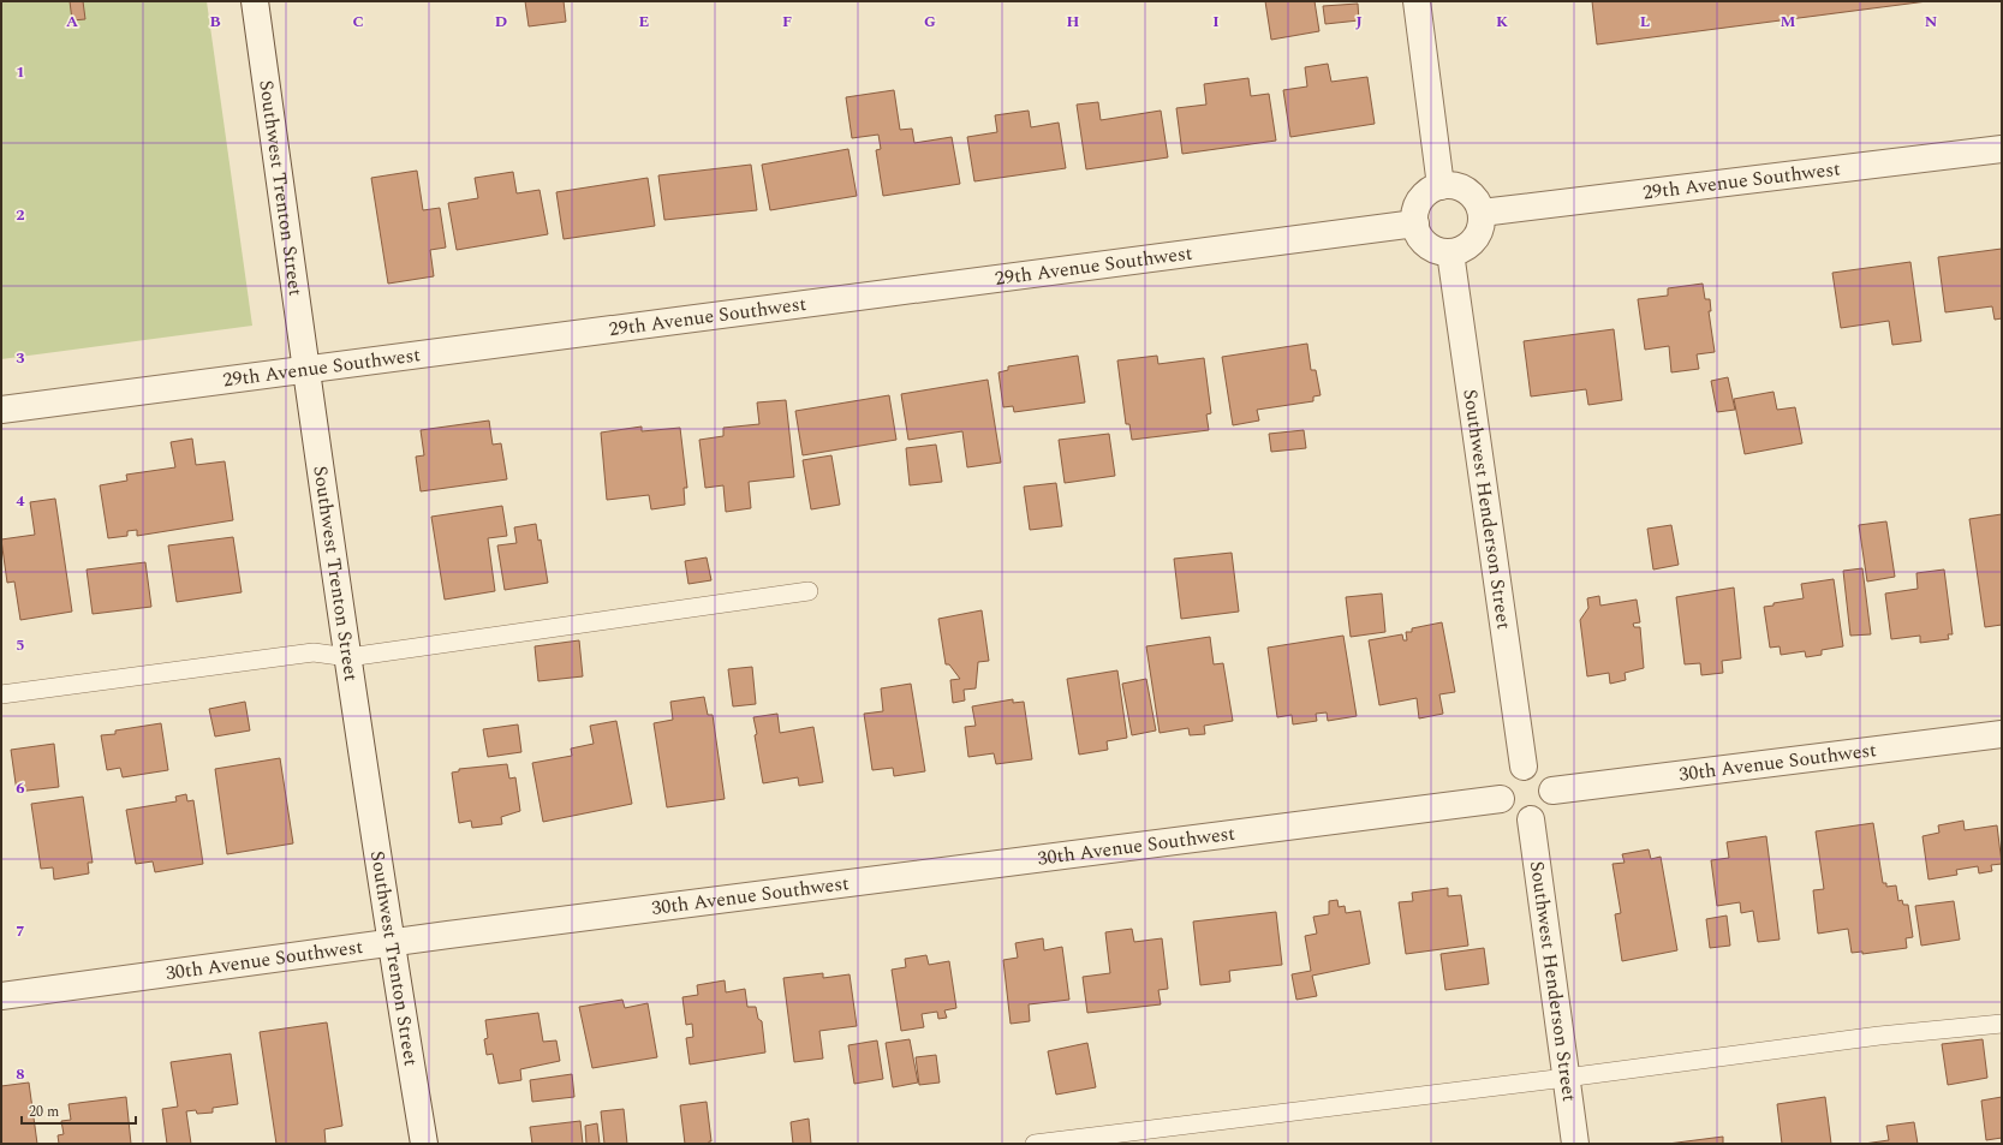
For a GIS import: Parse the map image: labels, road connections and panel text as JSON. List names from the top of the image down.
{
  "streets": {
    "street": [
      "29th Avenue Southwest",
      "Southwest Trenton Street",
      "Southwest Henderson Street",
      "30th Avenue Southwest"
    ]
  },
  "crossings": [
    ["29th Avenue Southwest", "Southwest Trenton Street"],
    ["29th Avenue Southwest", "Southwest Henderson Street"],
    ["Southwest Trenton Street", "30th Avenue Southwest"],
    ["Southwest Henderson Street", "30th Avenue Southwest"]
  ],
  "scale_bar": "20 m",
  "grid": {
    "columns": [
      "A",
      "B",
      "C",
      "D",
      "E",
      "F",
      "G",
      "H",
      "I",
      "J",
      "K",
      "L",
      "M",
      "N"
    ],
    "rows": [
      "1",
      "2",
      "3",
      "4",
      "5",
      "6",
      "7",
      "8"
    ]
  }
}
